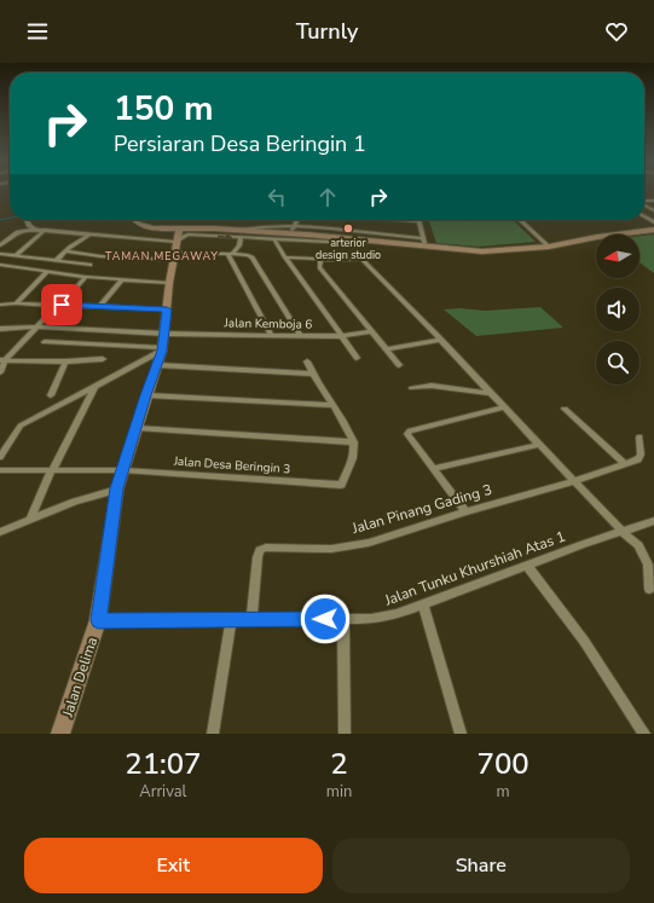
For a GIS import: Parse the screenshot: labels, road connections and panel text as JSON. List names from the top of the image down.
{
  "streets": {
    "main road": ["Jalan Delima"],
    "street": [
      "Jalan Kemboja 6",
      "Jalan Desa Beringin 3",
      "Jalan Pinang Gading 3",
      "Jalan Tunku Khurshiah Atas 1"
    ]
  },
  "crossings": [
    ["Jalan Kemboja 6", "Jalan Delima"],
    ["Jalan Desa Beringin 3", "Jalan Delima"],
    ["Jalan Pinang Gading 3", "Jalan Tunku Khurshiah Atas 1"],
    ["Jalan Tunku Khurshiah Atas 1", "Jalan Delima"]
  ],
  "districts": ["TAMAN MEGAWAY"],
  "places": ["arterior design studio"],
  "north": "left",
  "page": {
    "header": "Turnly",
    "turn": ["150 m", "Persiaran Desa Beringin 1"],
    "eta": [
      "21:07",
      "Arrival",
      "2",
      "min",
      "700",
      "m"
    ],
    "buttons": ["Exit", "Share"]
  }
}
